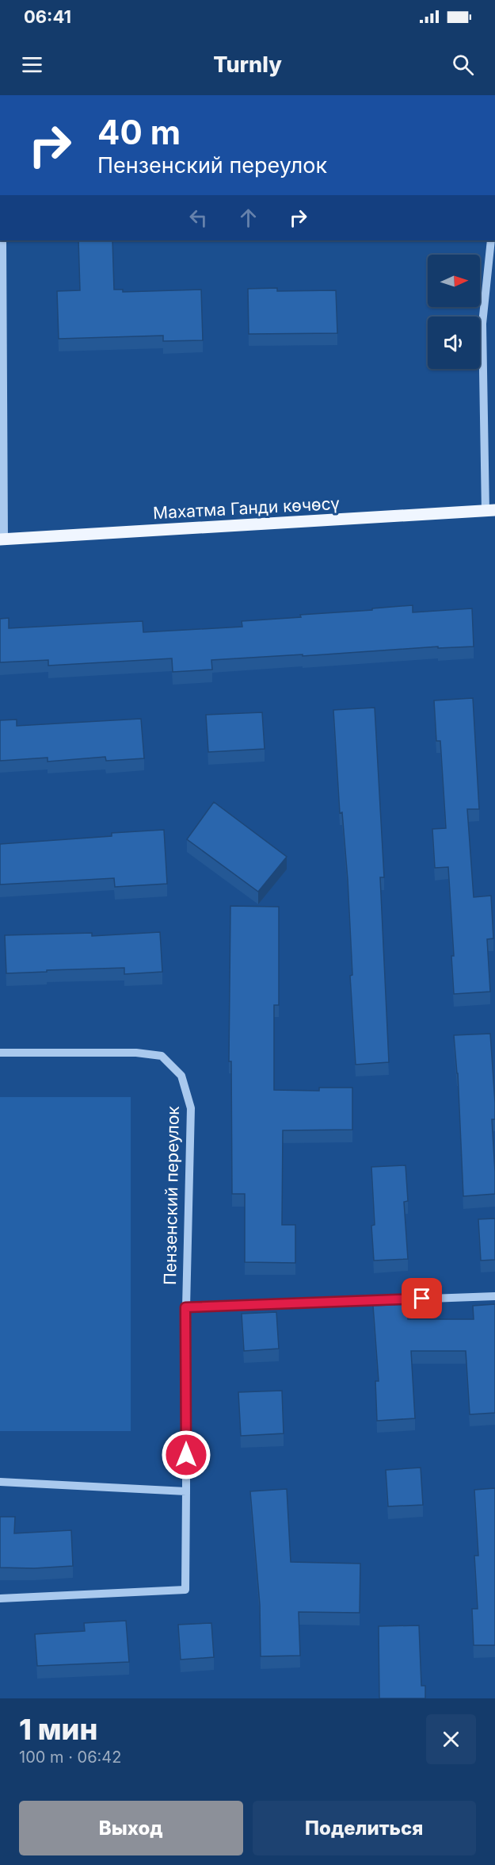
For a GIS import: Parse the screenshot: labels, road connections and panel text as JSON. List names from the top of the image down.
{
  "streets": {
    "main road": ["Махатма Ганди көчөсү"],
    "street": ["Пензенский переулок"]
  },
  "north": "right",
  "page": {
    "status": "06:41",
    "header": "Turnly",
    "turn": ["40 m", "Пензенский переулок"],
    "heading": ["1 мин", "100 m · 06:42"],
    "buttons": ["Выход", "Поделиться"]
  }
}
